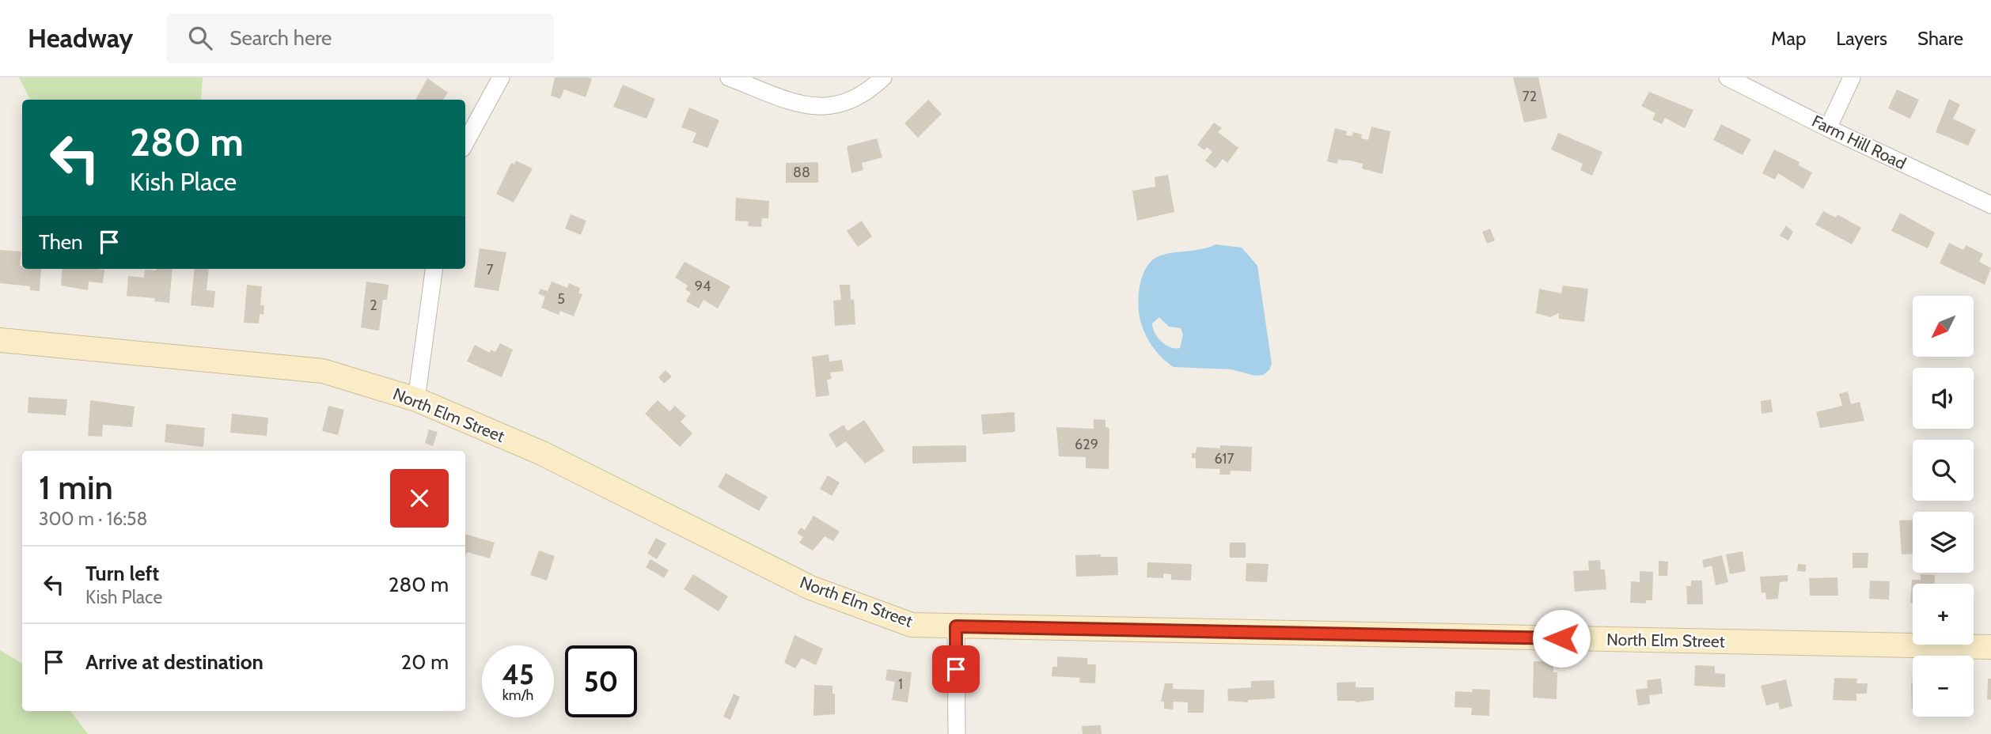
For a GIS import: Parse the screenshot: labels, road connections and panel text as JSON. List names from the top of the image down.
{
  "streets": {
    "main road": ["North Elm Street"],
    "street": ["Farm Hill Road"]
  },
  "house_numbers": [
    "72",
    "88",
    "7",
    "94",
    "5",
    "2",
    "629",
    "617",
    "1"
  ],
  "north": "bottom left",
  "page": {
    "header": "Headway",
    "search": "Search here",
    "nav": ["Map", "Layers", "Share"],
    "turn": ["280 m", "Kish Place"],
    "then": "Then",
    "map_buttons": ["+", "−"],
    "heading": ["1 min", "300 m · 16:58"],
    "list": [
      {
        "name": "Turn left",
        "note": "Kish Place",
        "value": "280 m"
      },
      {
        "name": "Arrive at destination",
        "value": "20 m"
      }
    ],
    "speed": "45 km/h",
    "limit": "50"
  }
}
